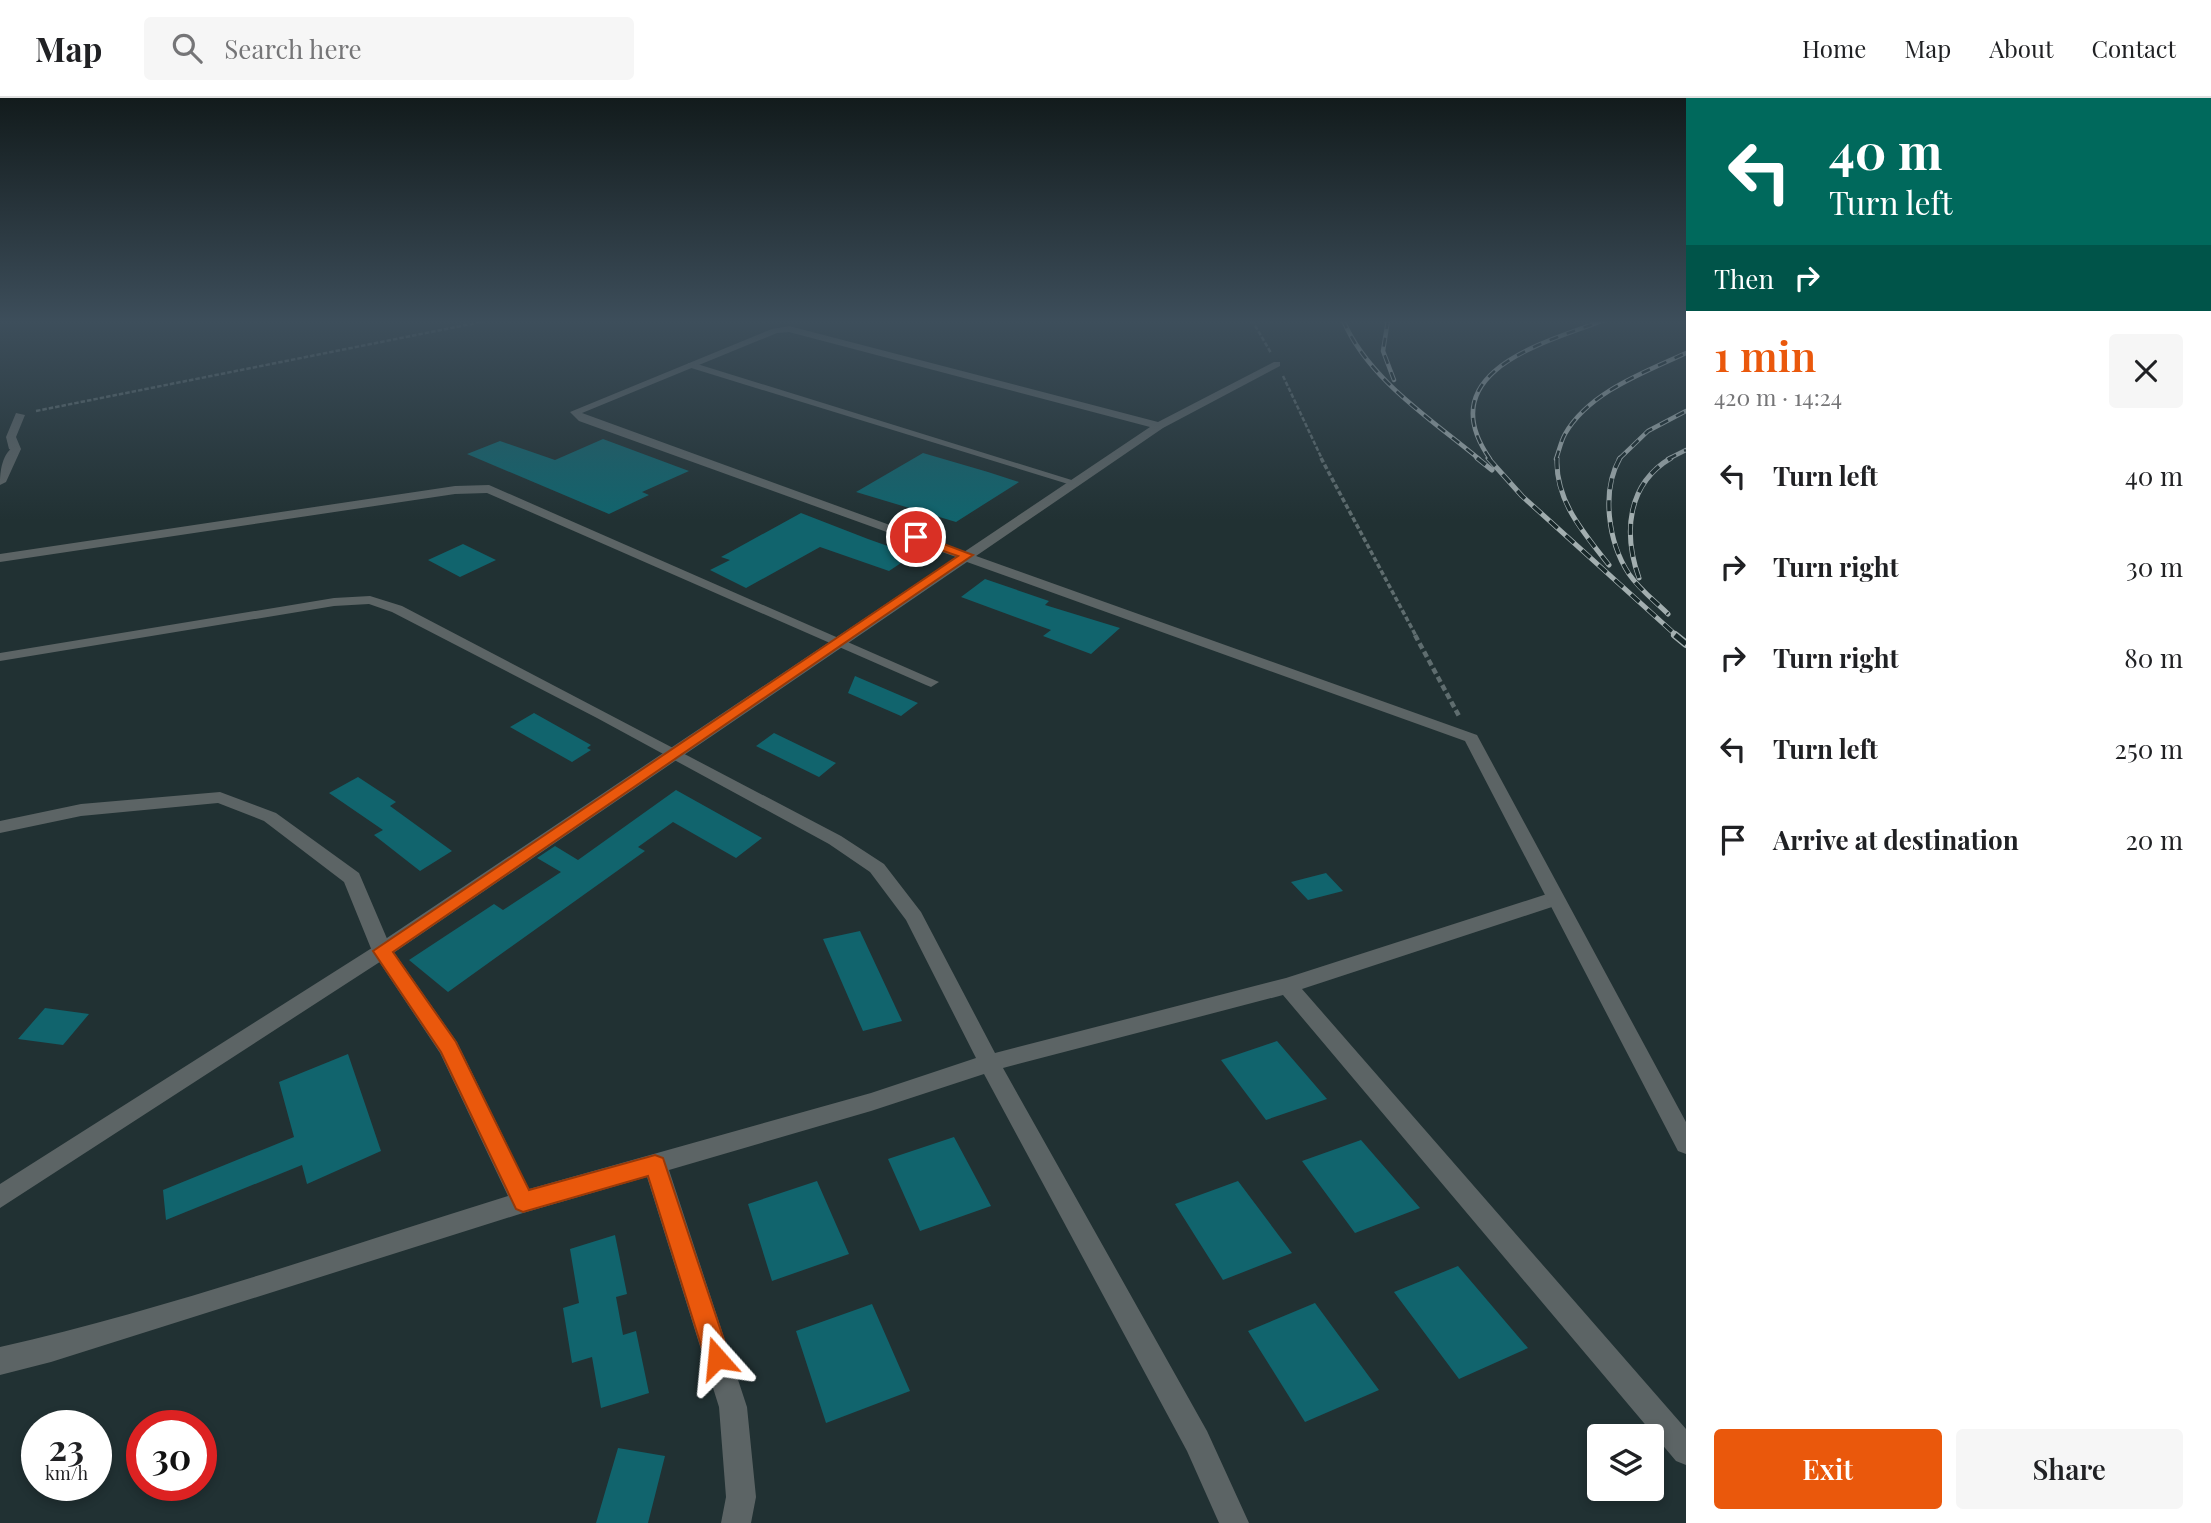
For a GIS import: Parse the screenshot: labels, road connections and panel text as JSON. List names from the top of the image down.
{
  "page": {
    "header": "Map",
    "search": "Search here",
    "nav": [
      "Home",
      "Map",
      "About",
      "Contact"
    ],
    "turn": ["40 m", "Turn left"],
    "then": "Then",
    "heading": ["1 min", "420 m · 14:24"],
    "list": [
      {
        "name": "Turn left",
        "value": "40 m"
      },
      {
        "name": "Turn right",
        "value": "30 m"
      },
      {
        "name": "Turn right",
        "value": "80 m"
      },
      {
        "name": "Turn left",
        "value": "250 m"
      },
      {
        "name": "Arrive at destination",
        "value": "20 m"
      }
    ],
    "speed": "23 km/h",
    "limit": "30",
    "buttons": ["Exit", "Share"]
  }
}
